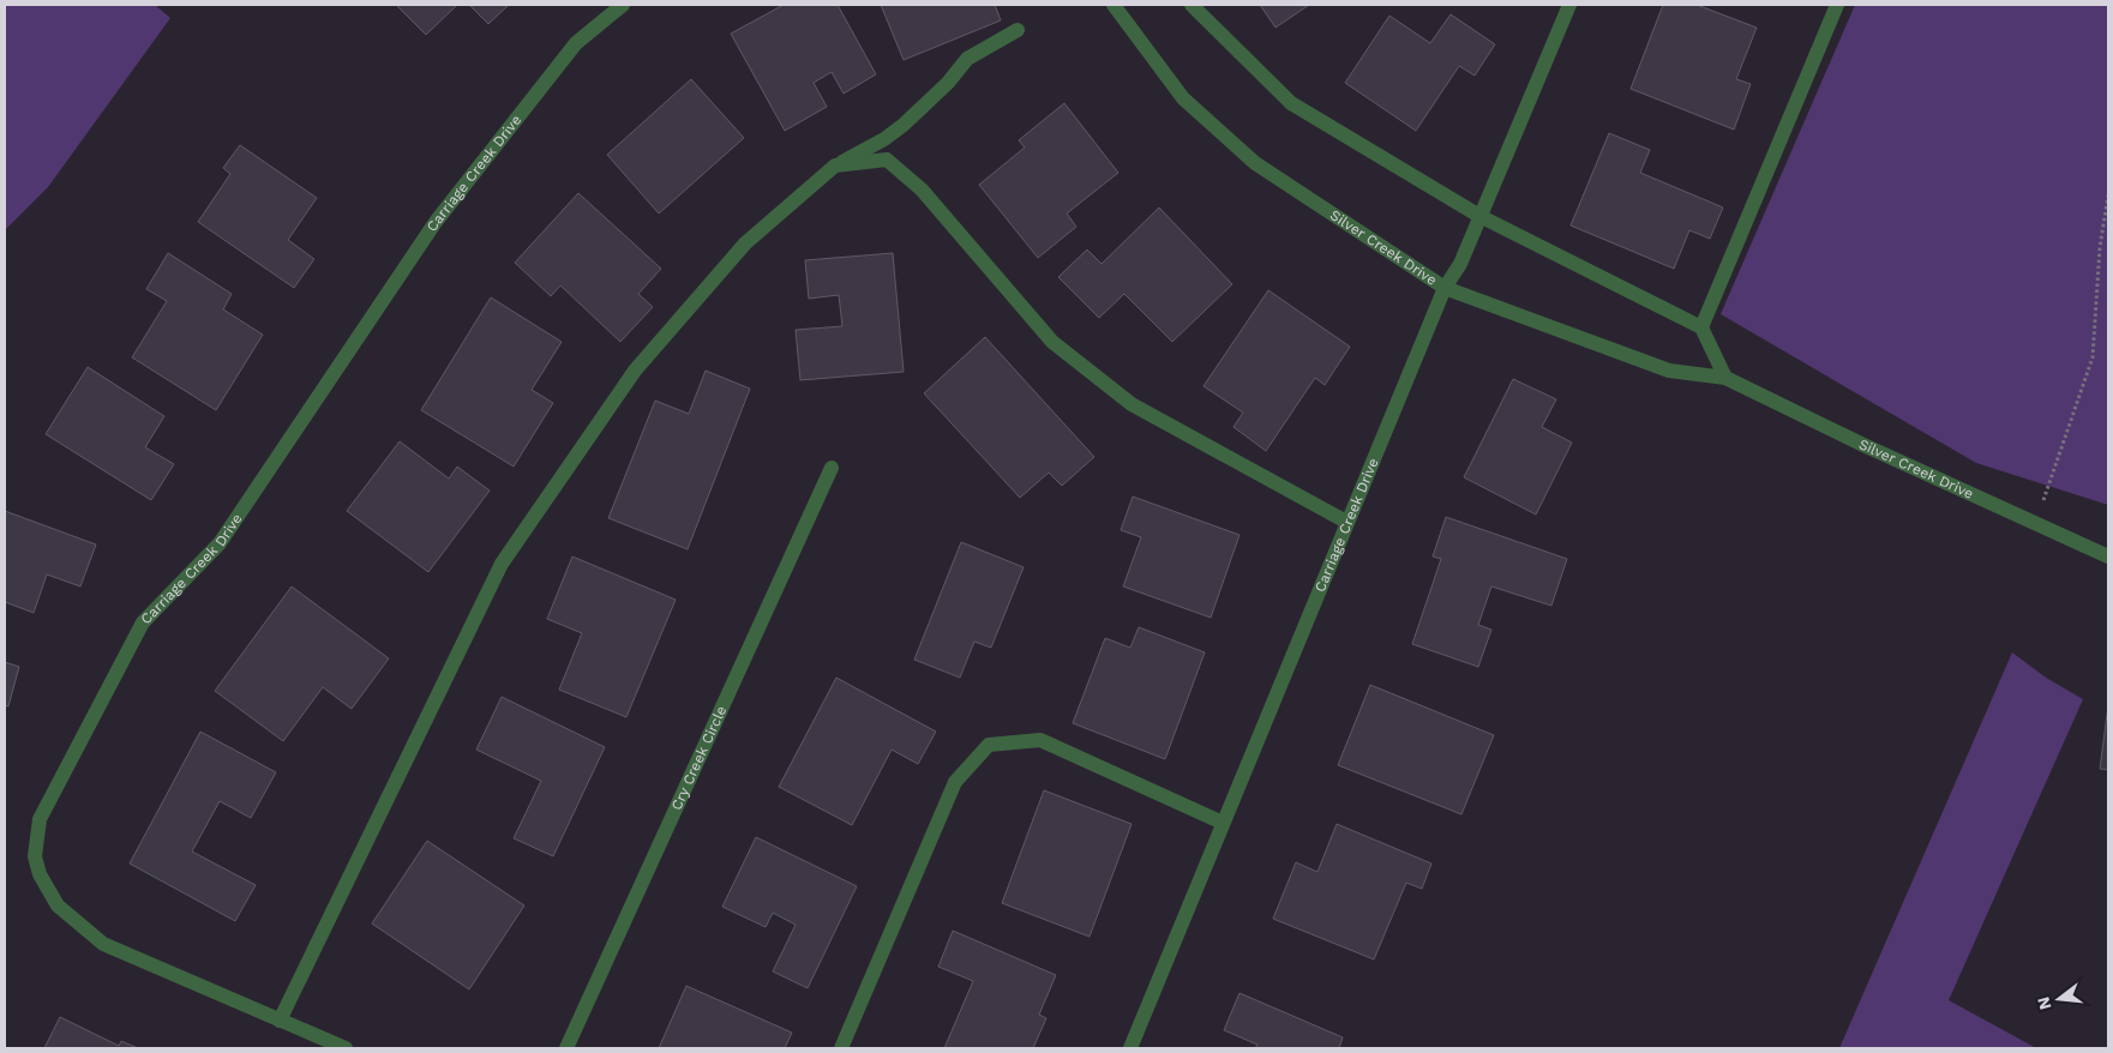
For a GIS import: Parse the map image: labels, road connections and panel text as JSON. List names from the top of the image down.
{
  "streets": {
    "street": ["Carriage Creek Drive", "Silver Creek Drive", "Cry Creek Circle"]
  },
  "crossings": [
    ["Carriage Creek Drive", "Silver Creek Drive"]
  ],
  "north": "left"
}
